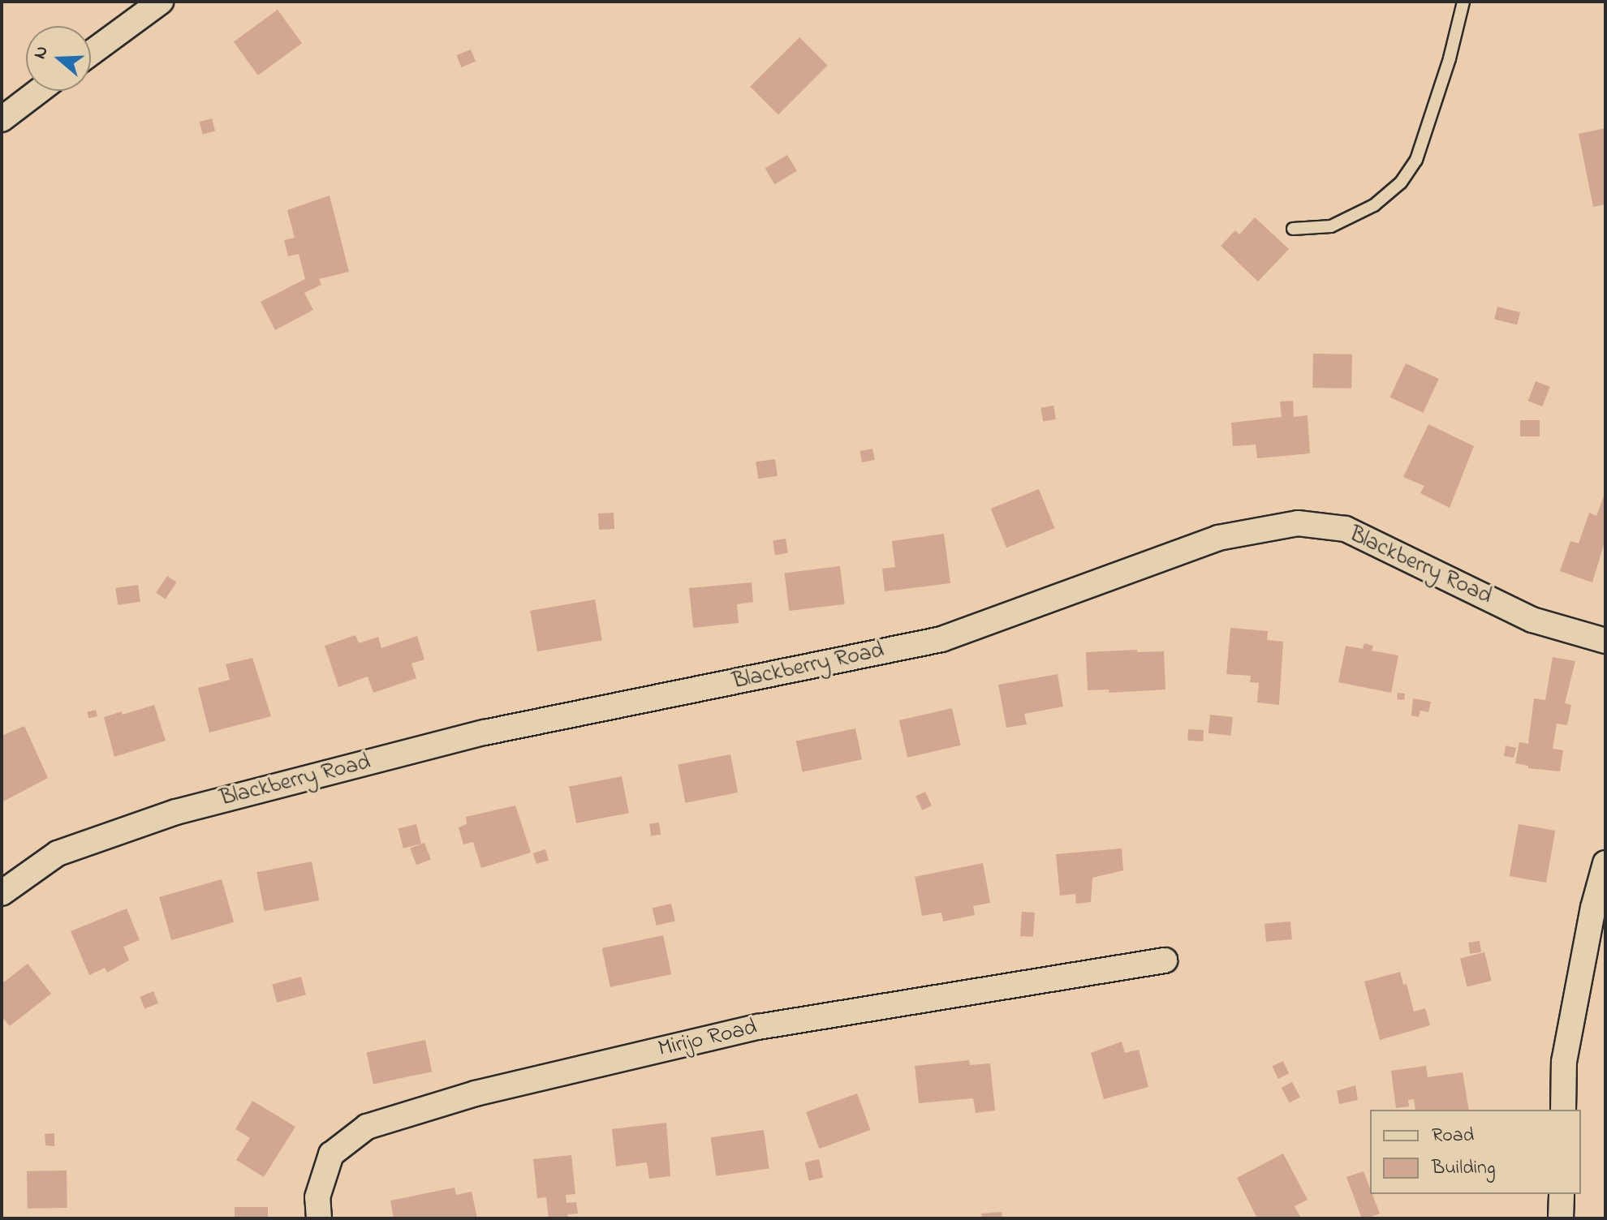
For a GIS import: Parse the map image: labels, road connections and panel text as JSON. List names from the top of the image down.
{
  "streets": {
    "street": ["Blackberry Road", "Mirijo Road"]
  },
  "legend": ["Road", "Building"],
  "north": "left"
}
